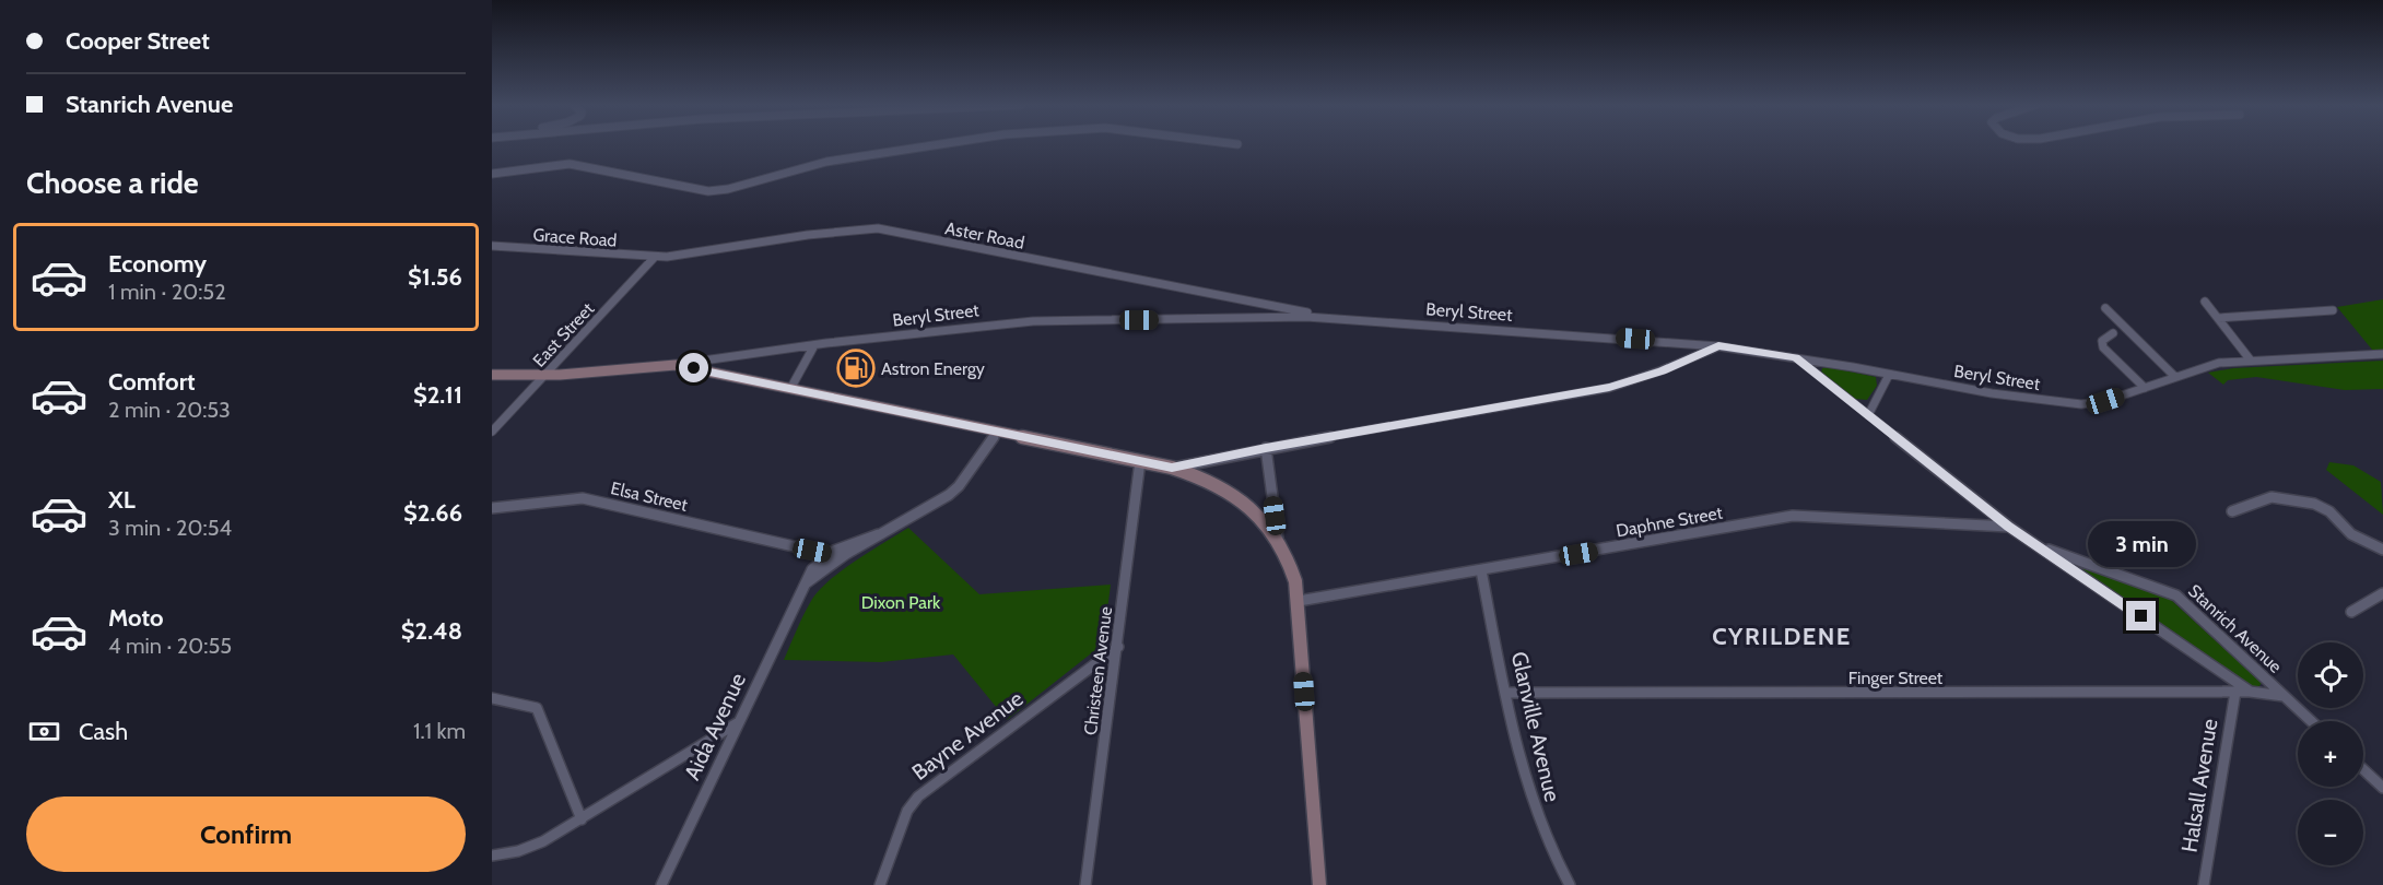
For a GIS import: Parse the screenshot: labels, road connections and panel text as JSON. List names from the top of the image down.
{
  "streets": {
    "main road": ["Beryl Street"],
    "street": [
      "Aster Road",
      "Grace Road",
      "East Street",
      "Elsa Street",
      "Daphne Street",
      "Stanrich Avenue",
      "Christeen Avenue",
      "Finger Street",
      "Aida Avenue",
      "Glanville Avenue",
      "Bayne Avenue",
      "Halsall Avenue"
    ]
  },
  "crossings": [
    ["Aster Road", "Grace Road"],
    ["Aster Road", "Beryl Street"],
    ["Aster Road", "East Street"],
    ["Grace Road", "East Street"],
    ["Beryl Street", "East Street"],
    ["Beryl Street", "Stanrich Avenue"],
    ["Elsa Street", "Aida Avenue"],
    ["Daphne Street", "Stanrich Avenue"],
    ["Daphne Street", "Glanville Avenue"],
    ["Stanrich Avenue", "Finger Street"],
    ["Christeen Avenue", "Bayne Avenue"],
    ["Finger Street", "Glanville Avenue"],
    ["Finger Street", "Halsall Avenue"]
  ],
  "districts": ["CYRILDENE"],
  "parks": ["Dixon Park"],
  "places": {
    "fuel station": ["Astron Energy"]
  },
  "page": {
    "banner": ["Cooper Street", "Stanrich Avenue"],
    "heading": "Choose a ride",
    "list": [
      {
        "name": "Economy",
        "note": "1 min · 20:52",
        "value": "$1.56"
      },
      {
        "name": "Comfort",
        "note": "2 min · 20:53",
        "value": "$2.11"
      },
      {
        "name": "XL",
        "note": "3 min · 20:54",
        "value": "$2.66"
      },
      {
        "name": "Moto",
        "note": "4 min · 20:55",
        "value": "$2.48"
      }
    ],
    "bubble": "3 min",
    "map_buttons": ["+", "−"],
    "pay": ["Cash", "1.1 km"],
    "buttons": "Confirm"
  }
}
